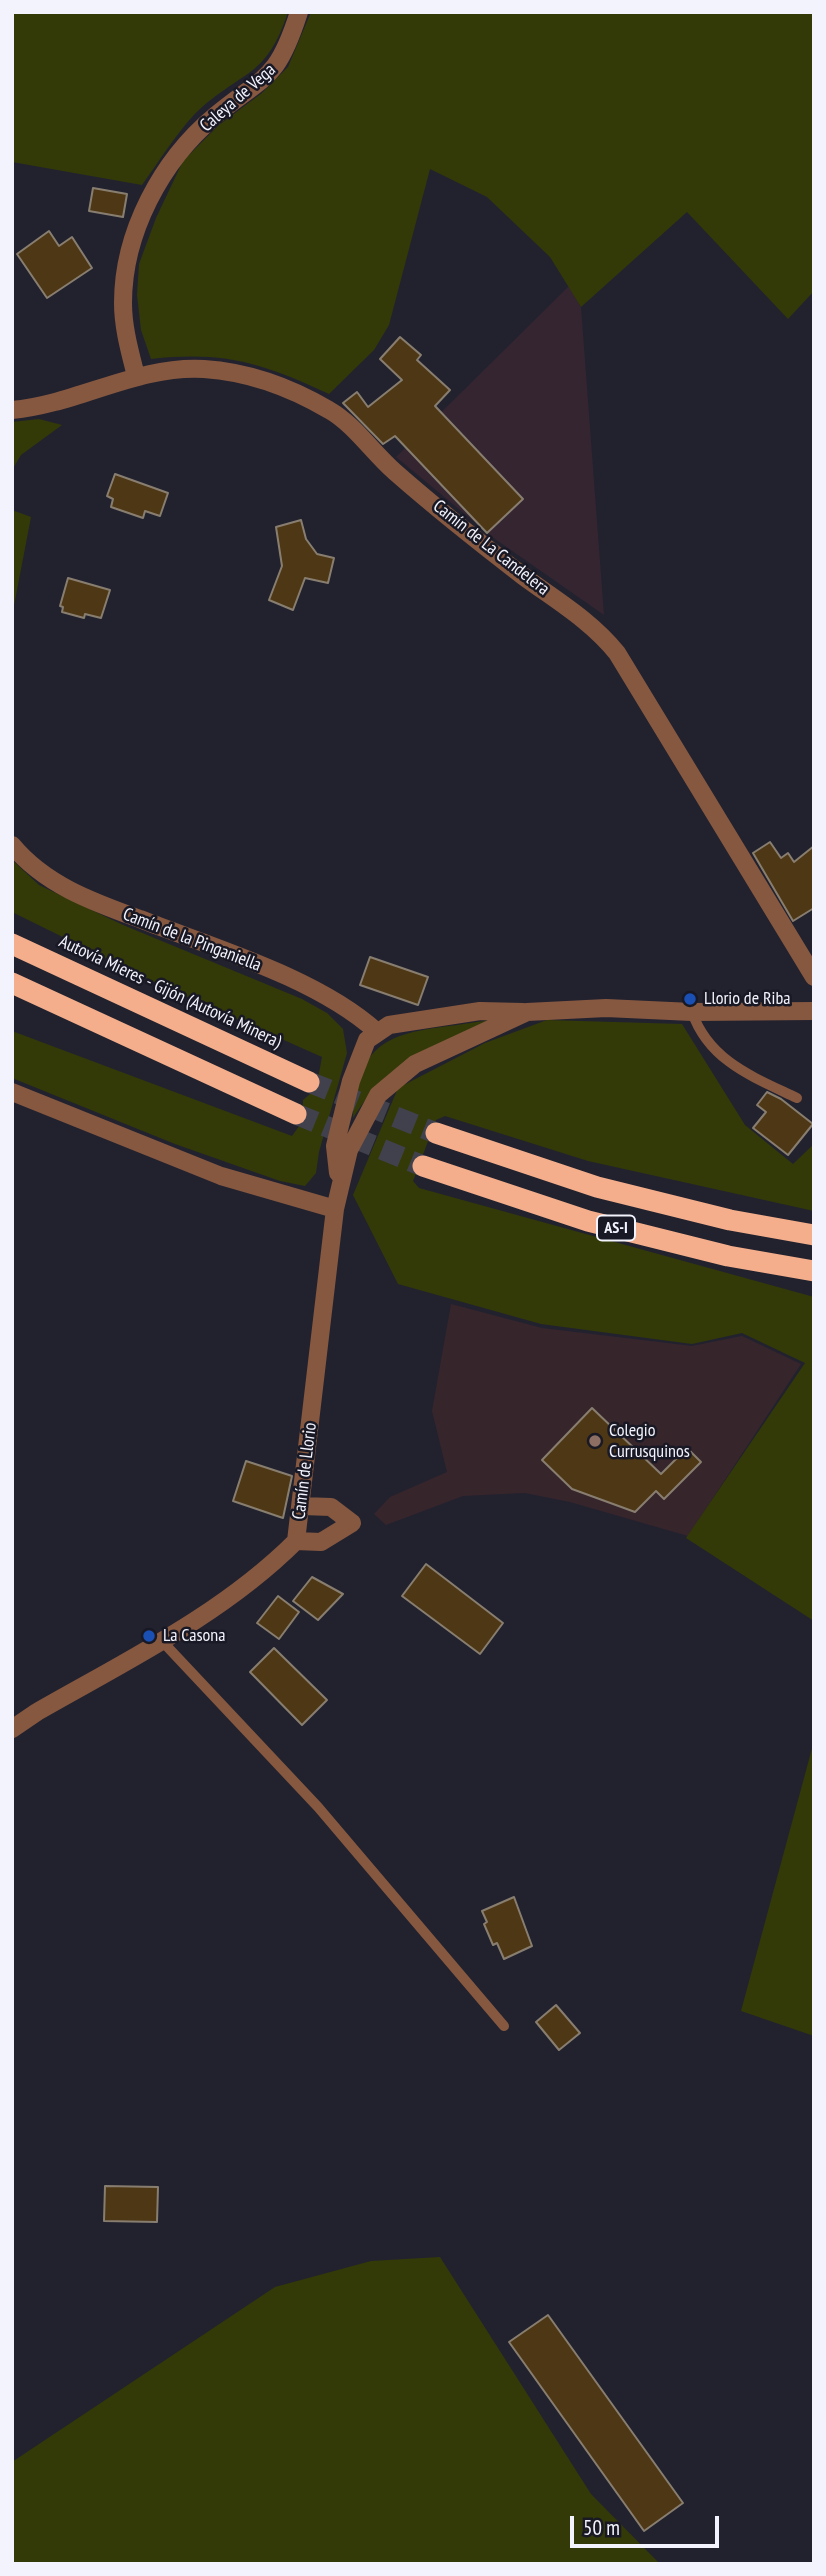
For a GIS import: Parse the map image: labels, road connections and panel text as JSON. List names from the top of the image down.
{
  "streets": {
    "highway": ["Autovía Mieres - Gijón (Autovía Minera)", "AS-I"],
    "street": [
      "Caleya de Vega",
      "Camín de La Candelera",
      "Camín de la Pinganiella",
      "Camín de Llorio"
    ]
  },
  "crossings": [
    ["Caleya de Vega", "Camín de La Candelera"],
    ["Camín de la Pinganiella", "Camín de Llorio"]
  ],
  "places": ["Llorio de Riba", "Colegio Currusquinos", "La Casona"],
  "scale_bar": "50 m"
}
